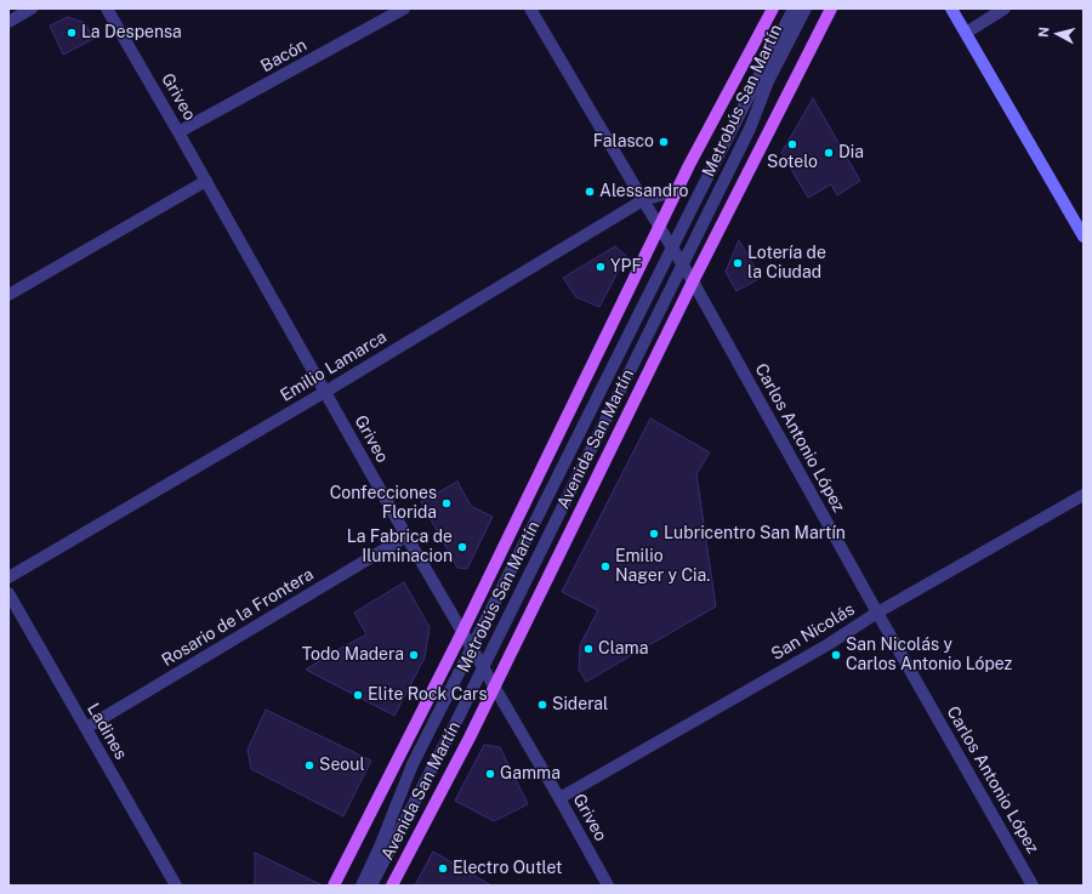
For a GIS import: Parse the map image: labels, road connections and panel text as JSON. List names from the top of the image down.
{
  "streets": {
    "main road": ["Avenida San Martín"],
    "street": [
      "Bacón",
      "Griveo",
      "Metrobús San Martín",
      "Emilio Lamarca",
      "Carlos Antonio López",
      "Rosario de la Frontera",
      "San Nicolás",
      "Ladines"
    ]
  },
  "crossings": [
    ["Bacón", "Griveo"],
    ["Griveo", "Metrobús San Martín"],
    ["Griveo", "Emilio Lamarca"],
    ["Griveo", "Avenida San Martín"],
    ["Griveo", "Rosario de la Frontera"],
    ["Griveo", "San Nicolás"],
    ["Metrobús San Martín", "Carlos Antonio López"],
    ["Emilio Lamarca", "Carlos Antonio López"],
    ["Emilio Lamarca", "Avenida San Martín"],
    ["Carlos Antonio López", "Avenida San Martín"],
    ["Carlos Antonio López", "San Nicolás"],
    ["Rosario de la Frontera", "Ladines"]
  ],
  "places": [
    "La Despensa",
    "Falasco",
    "Sotelo",
    "Dia",
    "Alessandro",
    "Lotería de la Ciudad",
    "YPF",
    "Confecciones Florida",
    "Lubricentro San Martín",
    "La Fabrica de Iluminacion",
    "Emilio Nager y Cia.",
    "Clama",
    "Todo Madera",
    "San Nicolás y Carlos Antonio López",
    "Elite Rock Cars",
    "Sideral",
    "Seoul",
    "Gamma",
    "Electro Outlet"
  ],
  "north": "left"
}
